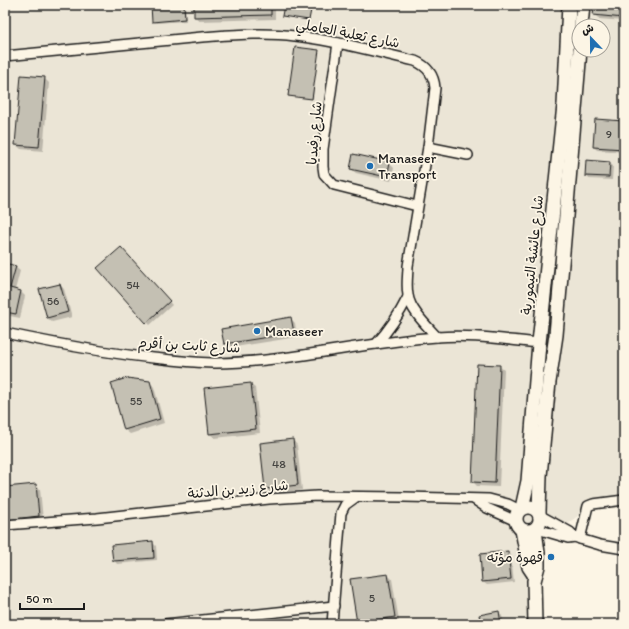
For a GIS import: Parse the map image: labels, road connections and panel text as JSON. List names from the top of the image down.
{
  "streets": {
    "street": [
      "شارع ثعلبة العاملي",
      "شارع رفيديا",
      "شارع عائشة التيمورية",
      "شارع ثابت بن أقرم",
      "شارع زيد بن الدثنة"
    ]
  },
  "crossings": [
    ["شارع ثعلبة العاملي", "شارع رفيديا"],
    ["شارع ثعلبة العاملي", "شارع ثابت بن أقرم"],
    ["شارع عائشة التيمورية", "شارع ثابت بن أقرم"],
    ["شارع عائشة التيمورية", "شارع زيد بن الدثنة"]
  ],
  "places": ["Manaseer Transport", "Manaseer", "قهوة مؤته"],
  "house_numbers": [
    "9",
    "54",
    "56",
    "55",
    "48",
    "5"
  ],
  "scale_bar": "50 m",
  "north": "top"
}
